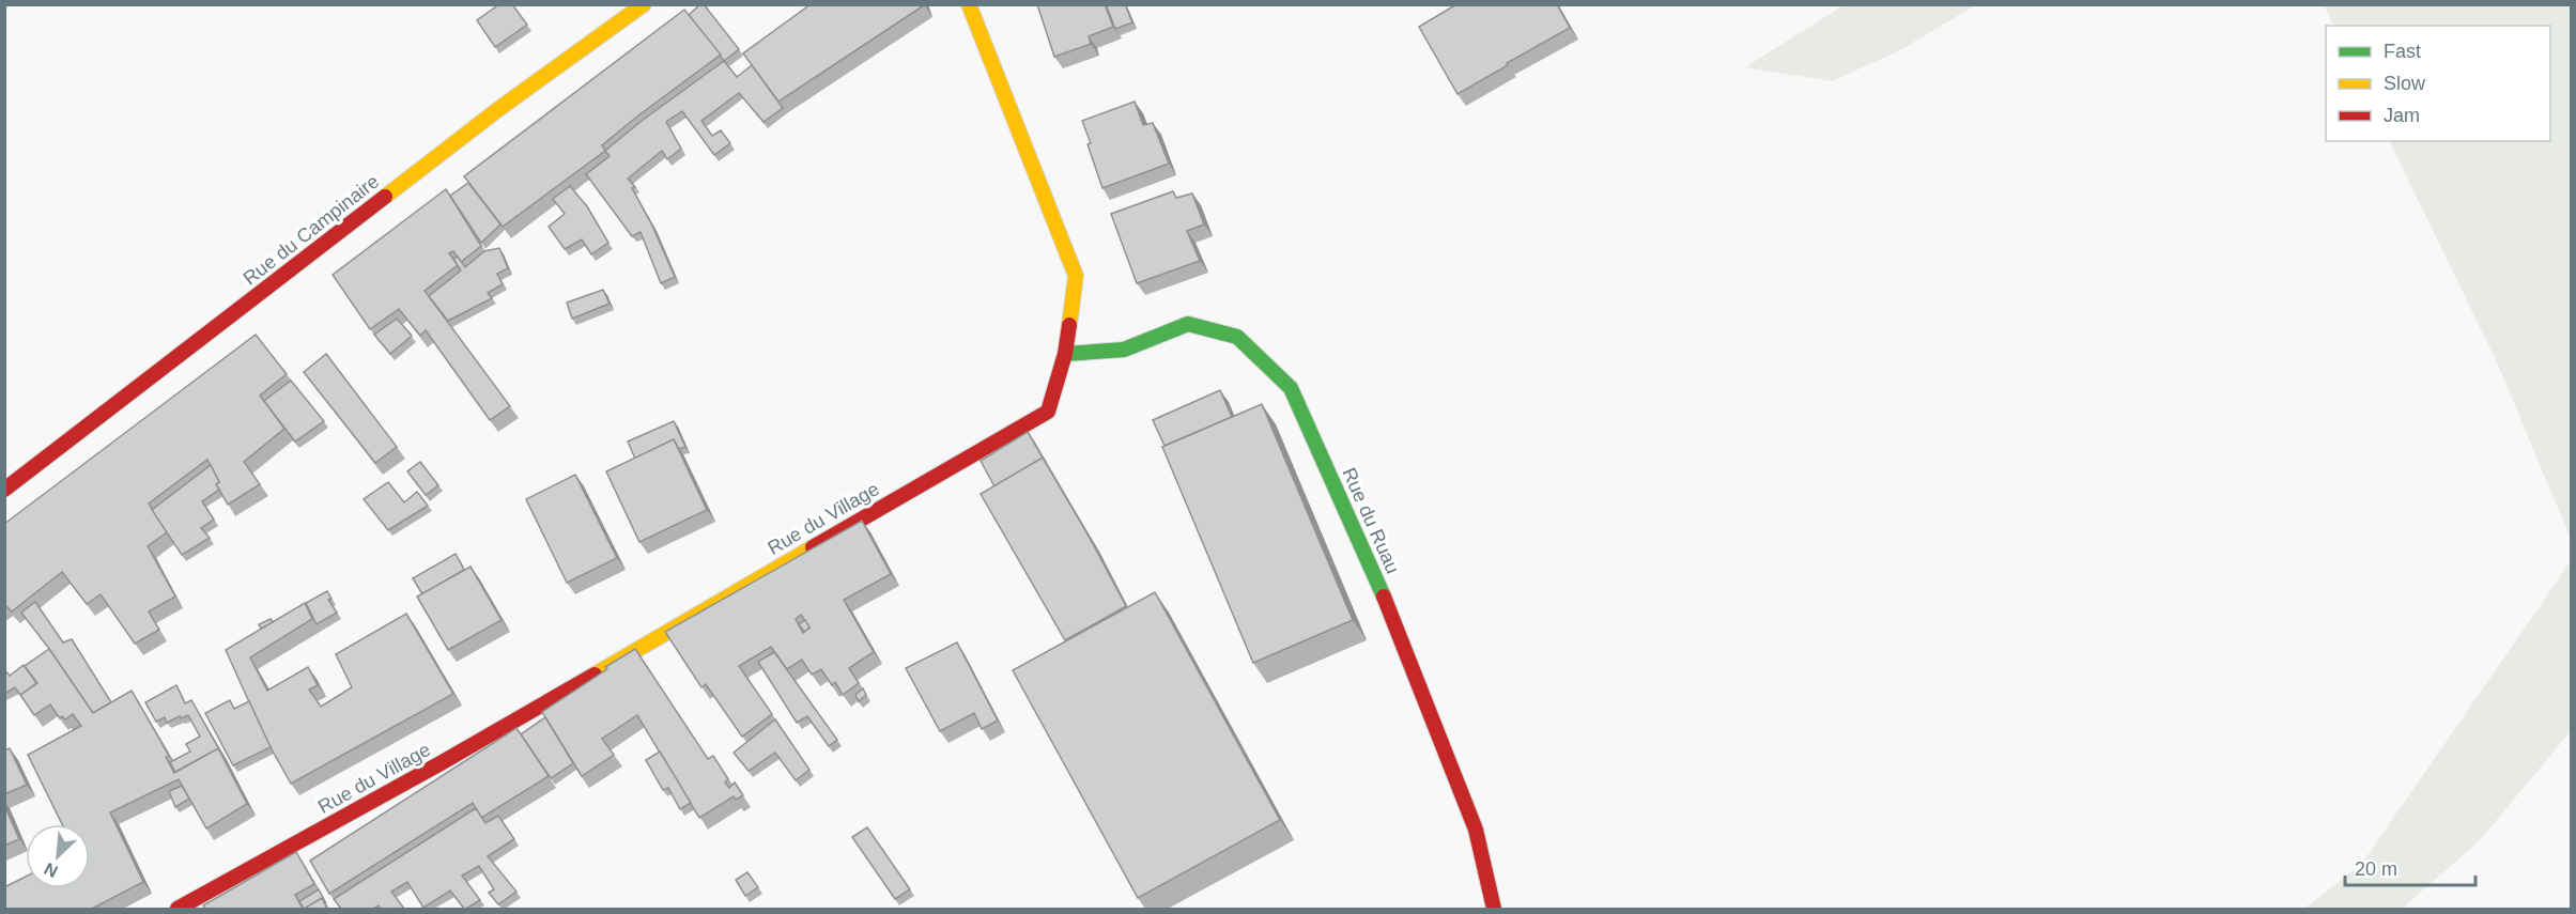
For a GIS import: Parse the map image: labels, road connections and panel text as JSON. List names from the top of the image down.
{
  "streets": {
    "street": ["Rue du Campinaire", "Rue du Village", "Rue du Ruau"]
  },
  "crossings": [
    ["Rue du Village", "Rue du Ruau"]
  ],
  "legend": ["Fast", "Slow", "Jam"],
  "scale_bar": "20 m",
  "north": "bottom left"
}
